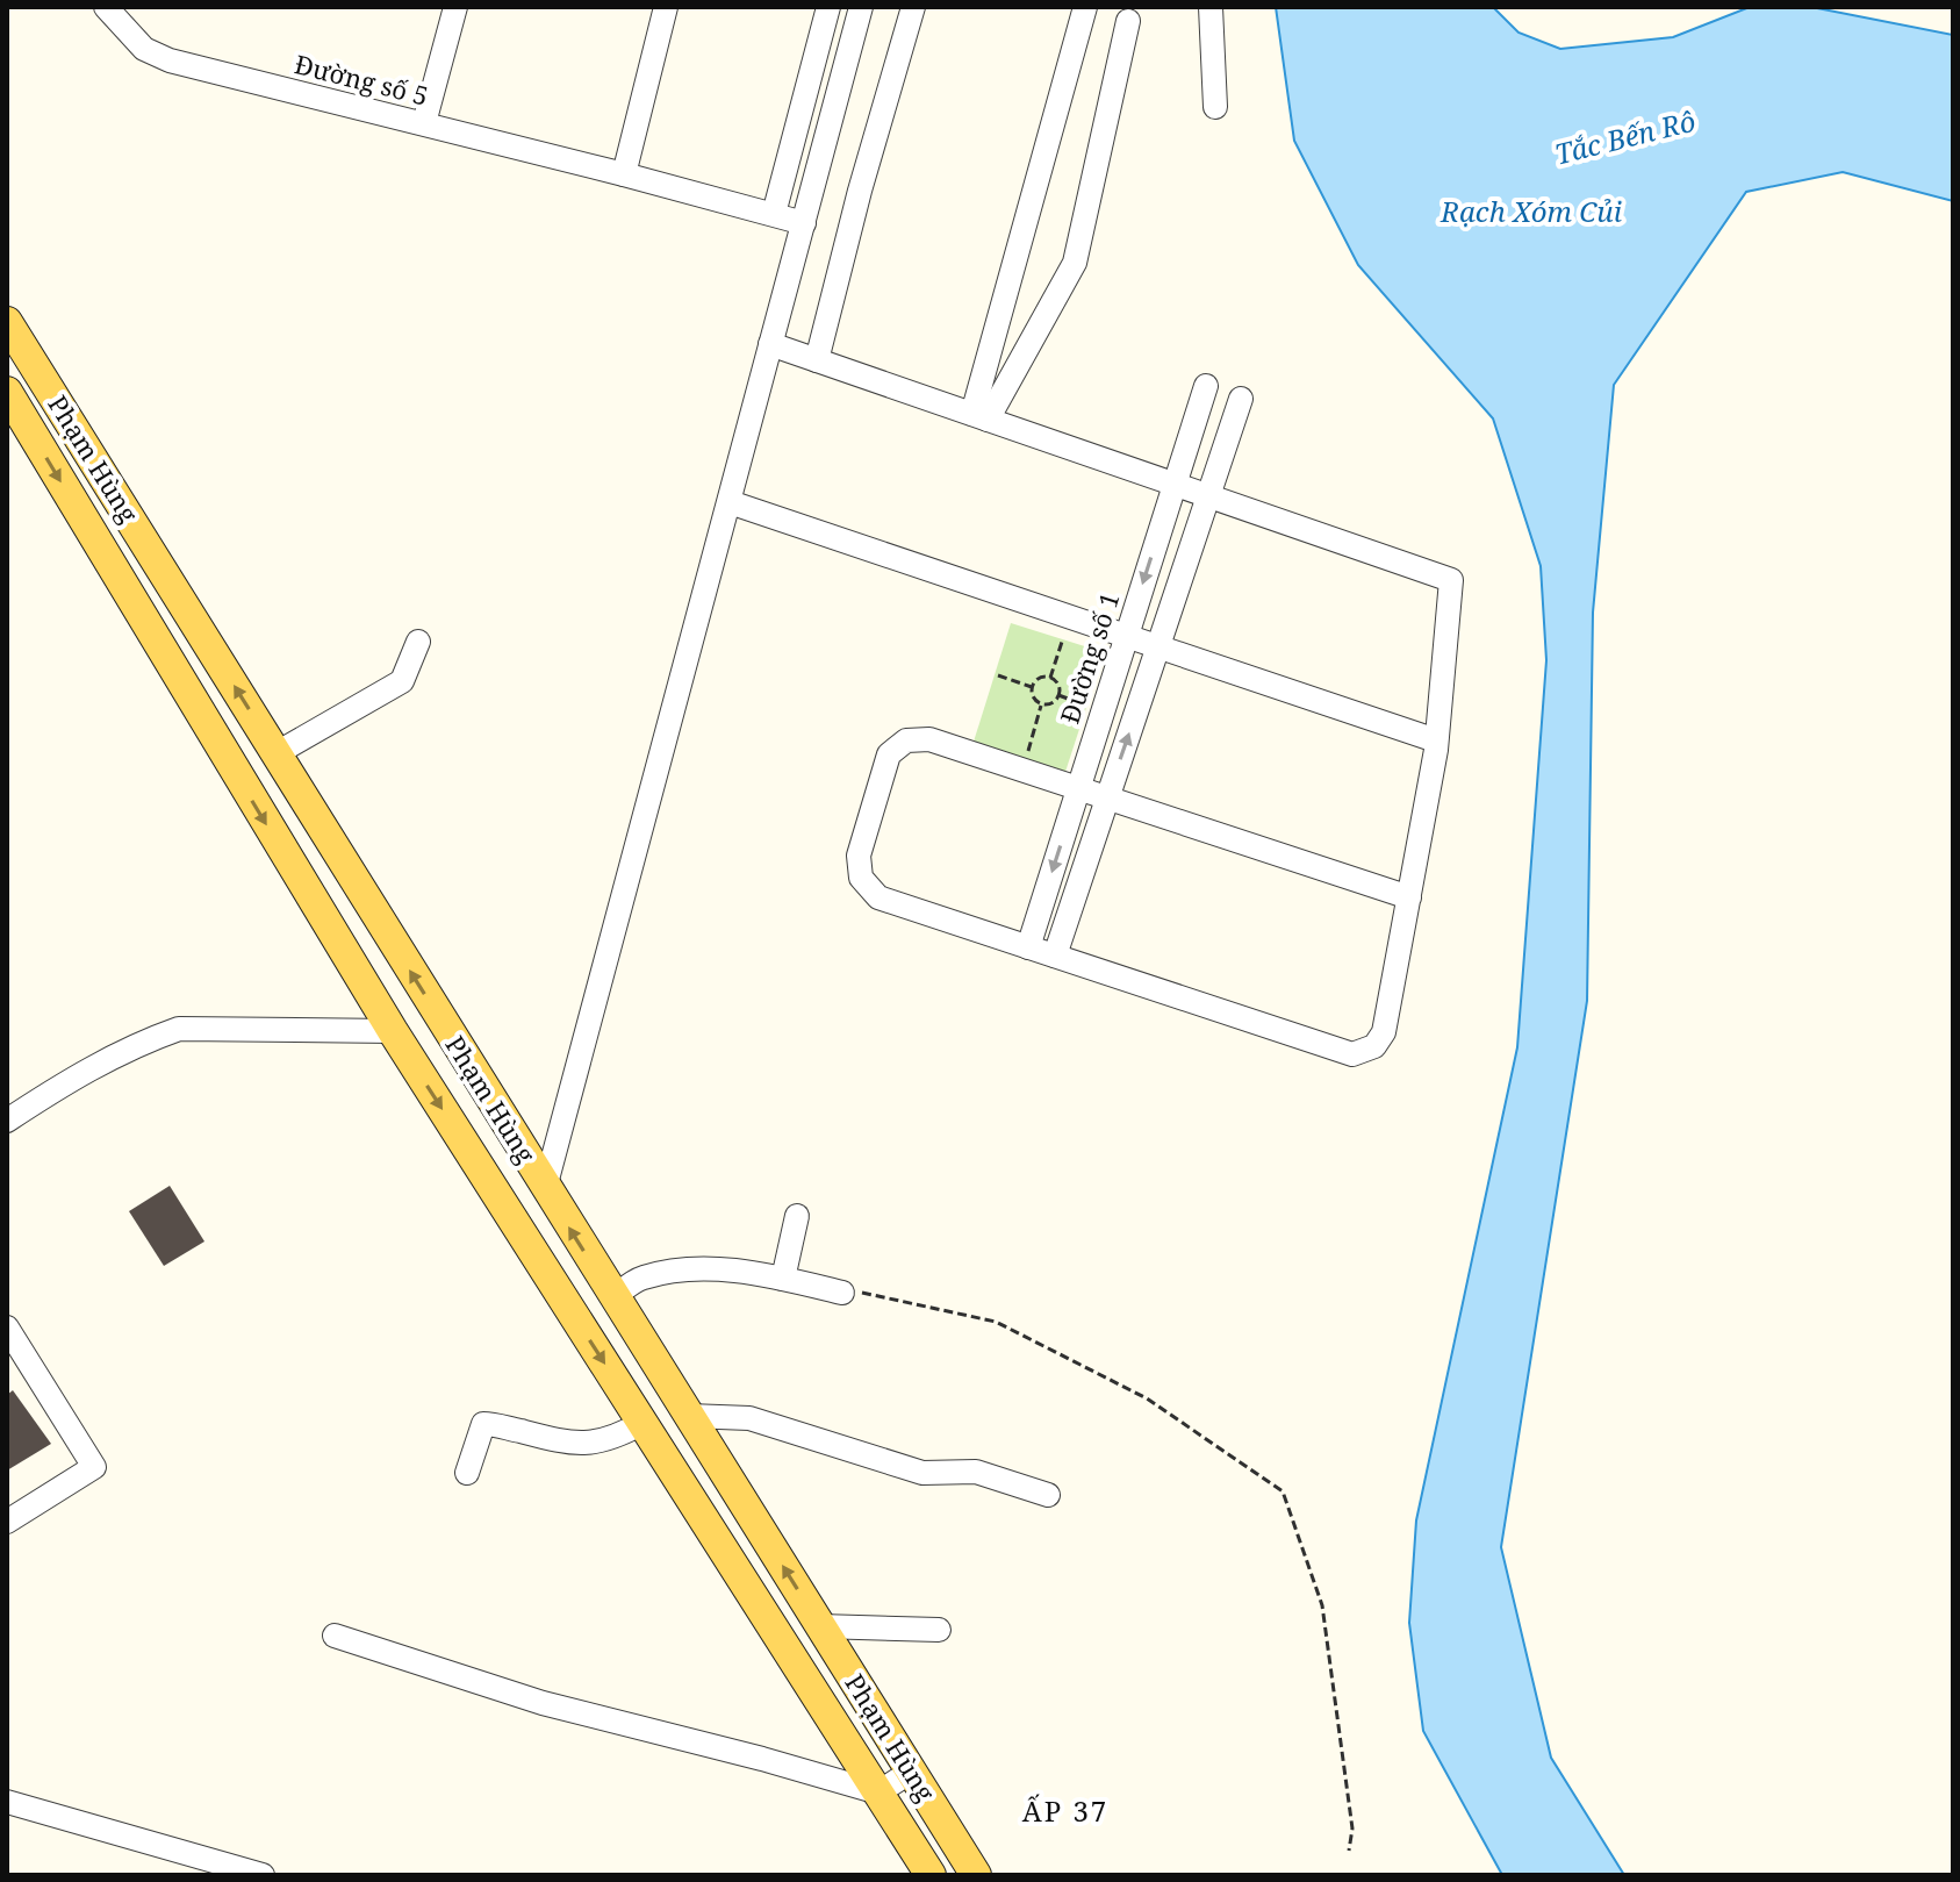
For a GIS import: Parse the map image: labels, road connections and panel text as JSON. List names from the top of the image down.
{
  "streets": {
    "main road": ["Phạm Hùng"],
    "street": ["Đường số 5", "Đường số 1"]
  },
  "districts": ["ẤP 37"],
  "water": ["Tắc Bến Rô", "Rạch Xóm Củi"]
}
